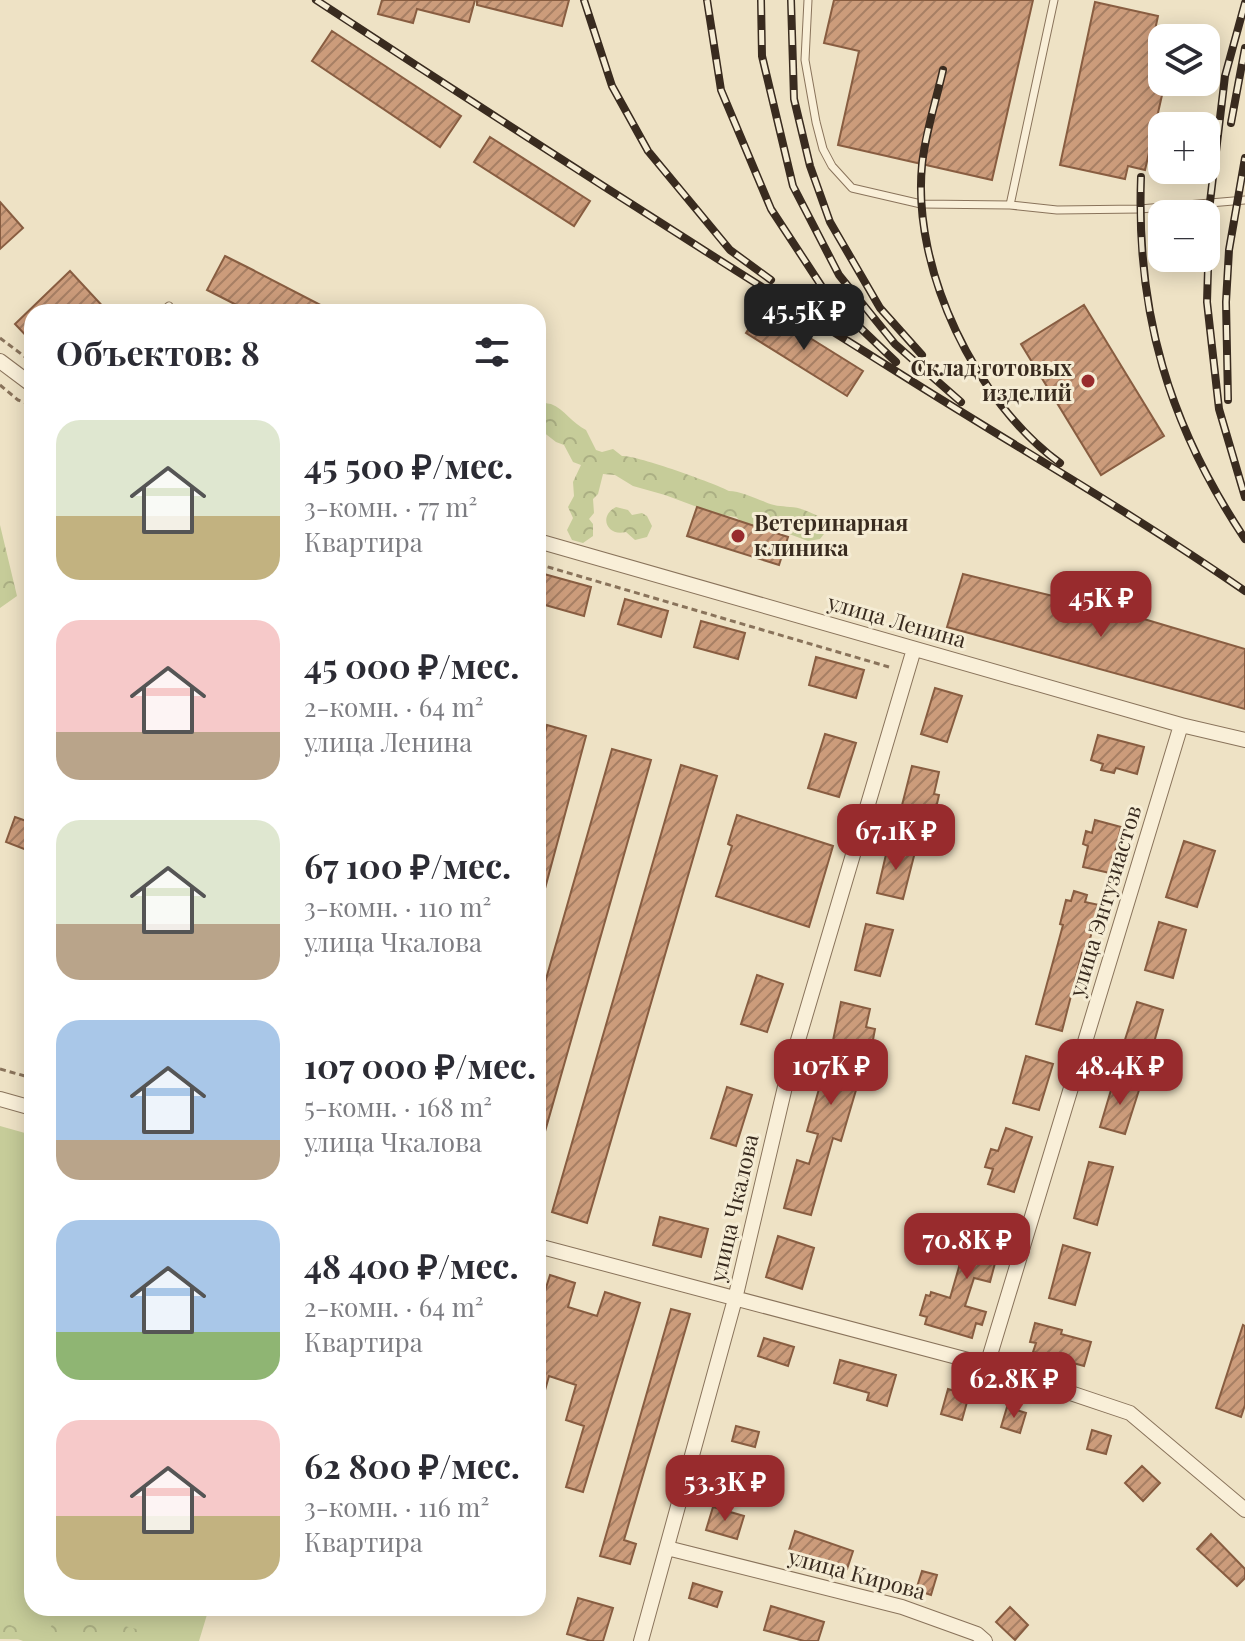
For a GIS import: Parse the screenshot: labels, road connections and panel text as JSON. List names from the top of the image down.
{
  "streets": {
    "street": [
      "улица Ленина",
      "улица Энтузиастов",
      "улица Чкалова",
      "улица Кирова"
    ]
  },
  "crossings": [
    ["улица Ленина", "улица Энтузиастов"],
    ["улица Ленина", "улица Чкалова"],
    ["улица Чкалова", "улица Кирова"]
  ],
  "places": ["Склад готовых изделий", "Ветеринарная клиника"],
  "page": {
    "map_buttons": ["+", "−"],
    "price": [
      "45.5K ₽",
      "45K ₽",
      "67.1K ₽",
      "107K ₽",
      "48.4K ₽",
      "70.8K ₽",
      "62.8K ₽",
      "53.3K ₽"
    ],
    "heading": "Объектов: 8",
    "list": [
      {
        "name": "45 500 ₽/мес.",
        "note": "3-комн. · 77 m² · Квартира"
      },
      {
        "name": "45 000 ₽/мес.",
        "note": "2-комн. · 64 m² · улица Ленина"
      },
      {
        "name": "67 100 ₽/мес.",
        "note": "3-комн. · 110 m² · улица Чкалова"
      },
      {
        "name": "107 000 ₽/мес.",
        "note": "5-комн. · 168 m² · улица Чкалова"
      },
      {
        "name": "48 400 ₽/мес.",
        "note": "2-комн. · 64 m² · Квартира"
      },
      {
        "name": "62 800 ₽/мес.",
        "note": "3-комн. · 116 m² · Квартира"
      }
    ]
  }
}
